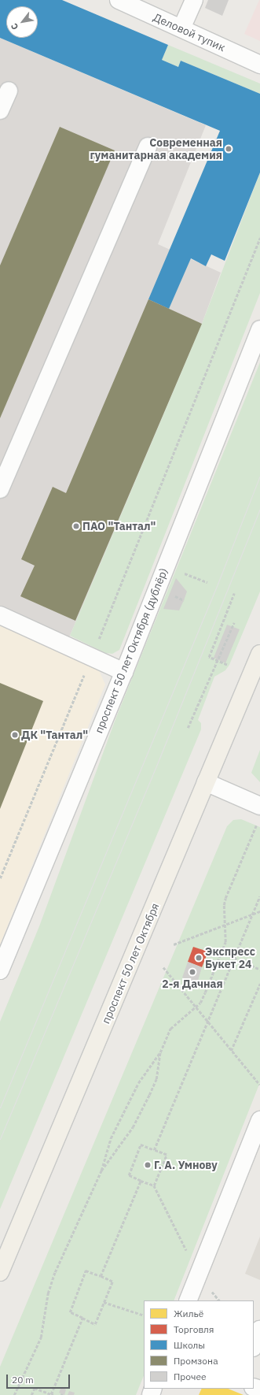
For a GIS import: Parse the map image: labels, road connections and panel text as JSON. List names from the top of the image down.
{
  "streets": {
    "main road": ["проспект 50 лет Октября"],
    "street": ["Деловой тупик", "проспект 50 лет Октября (дублёр)"]
  },
  "places": [
    "Современная гуманитарная академия",
    "ПАО \"Тантал\"",
    "ДК \"Тантал\"",
    "Экспресс Букет 24",
    "2-я Дачная",
    "Г. А. Умнову"
  ],
  "legend": [
    "Жильё",
    "Торговля",
    "Школы",
    "Промзона",
    "Прочее"
  ],
  "scale_bar": "20 m",
  "north": "bottom left"
}
